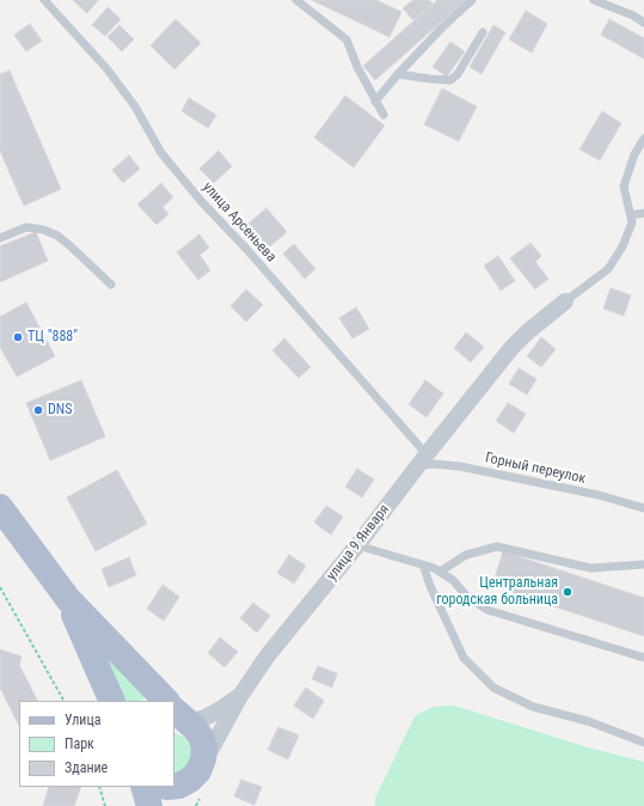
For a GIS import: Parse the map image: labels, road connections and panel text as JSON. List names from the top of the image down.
{
  "streets": {
    "main road": ["улица 9 Января"],
    "lane": ["улица Арсеньева", "Горный переулок"]
  },
  "crossings": [
    ["улица Арсеньева", "Горный переулок"],
    ["улица Арсеньева", "улица 9 Января"],
    ["Горный переулок", "улица 9 Января"]
  ],
  "places": ["ТЦ \"888\"", "DNS", "Центральная городская больница"],
  "legend": ["Улица", "Парк", "Здание"]
}
